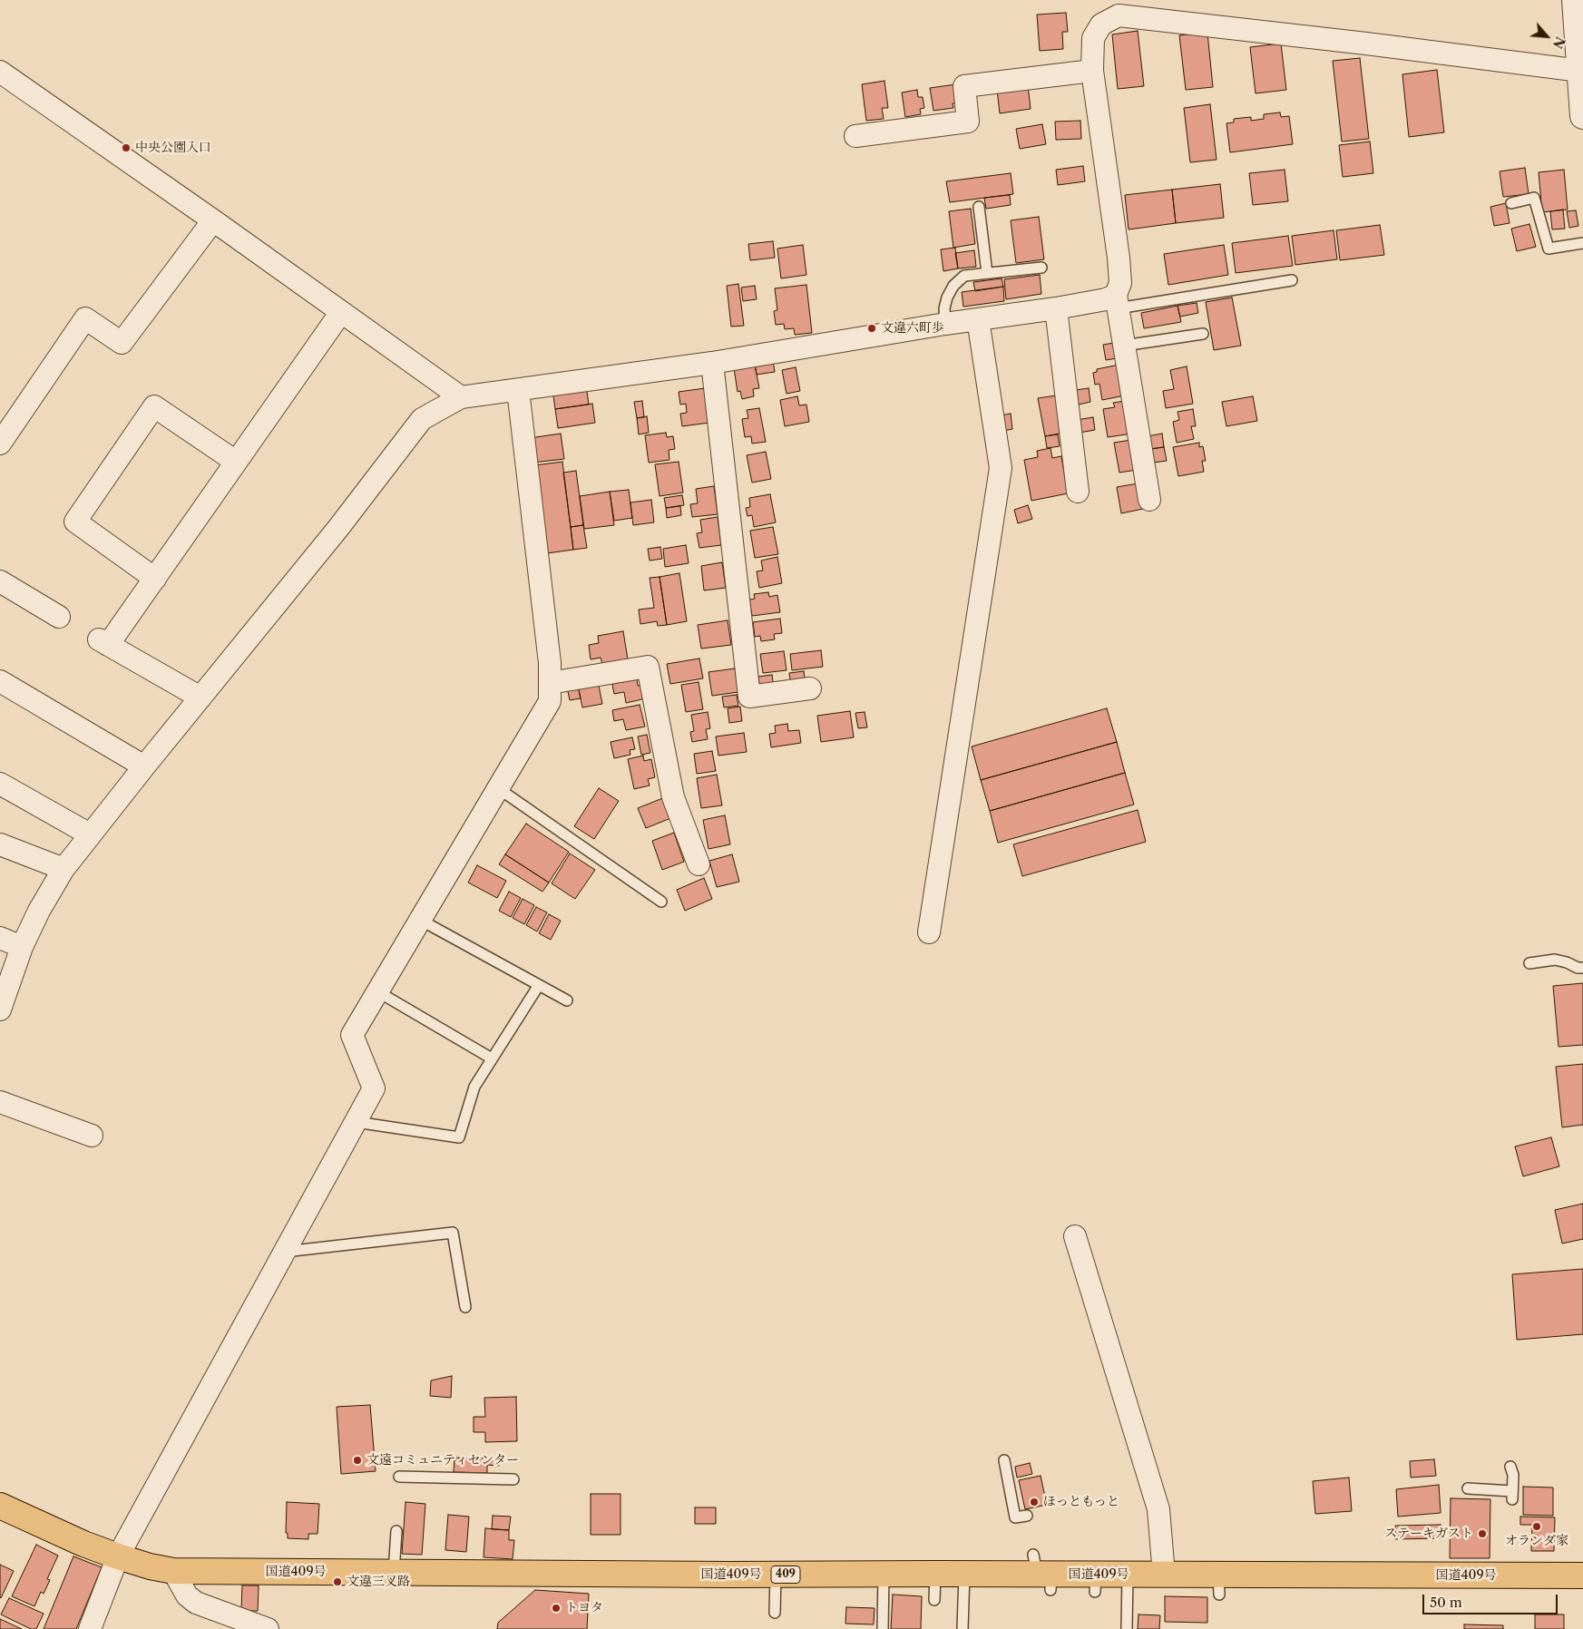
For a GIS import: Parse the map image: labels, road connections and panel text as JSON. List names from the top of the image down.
{
  "streets": {
    "highway": ["国道409号", "409"]
  },
  "places": [
    "中央公園入口",
    "文違六町歩",
    "文遠コミュニティセンター",
    "ほっともっと",
    "オランダ家",
    "ステーキガスト",
    "文違三叉路",
    "トヨタ"
  ],
  "scale_bar": "50 m",
  "north": "bottom right"
}
